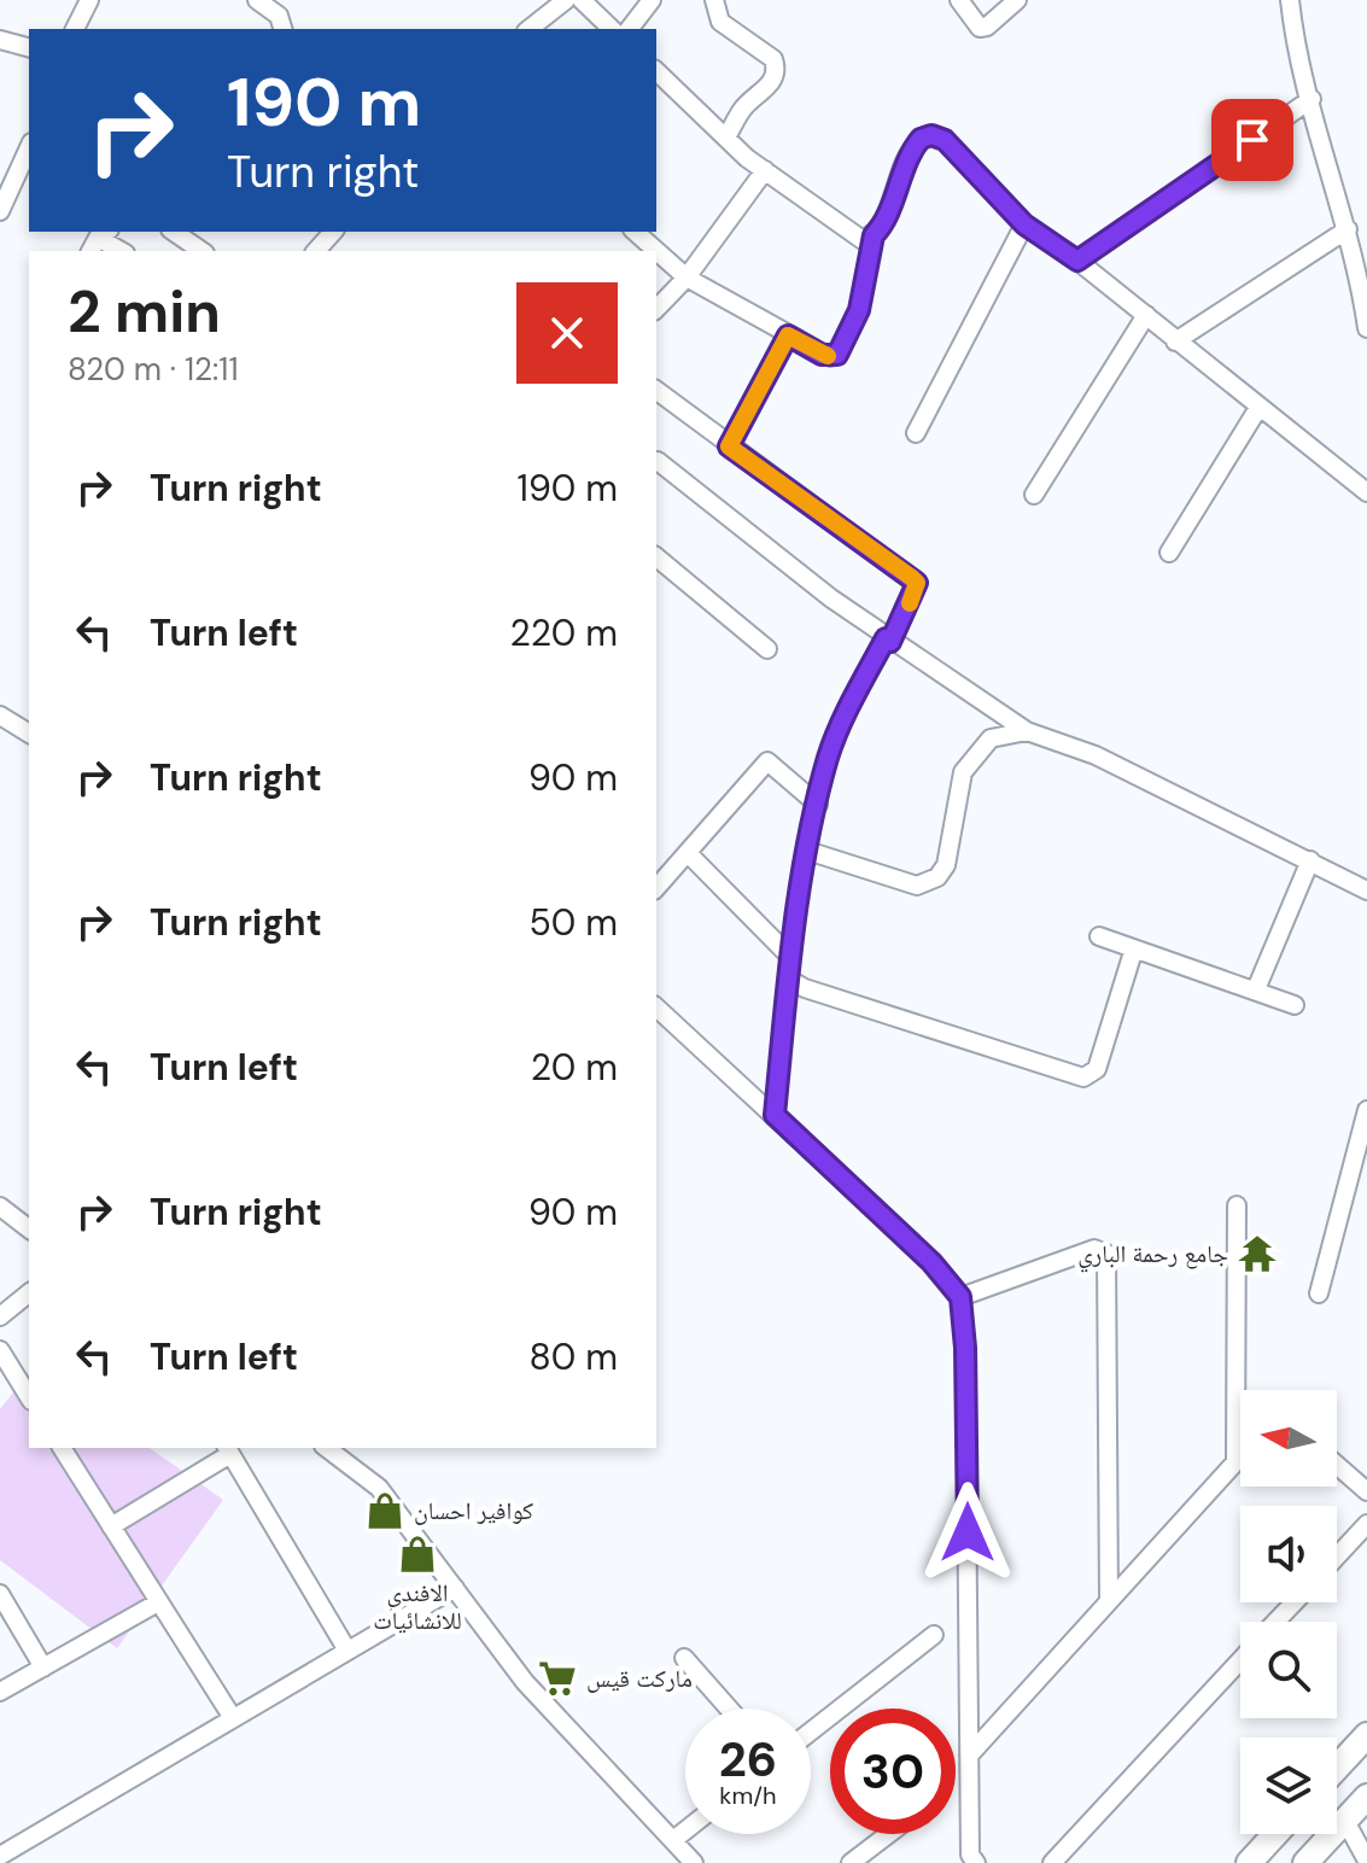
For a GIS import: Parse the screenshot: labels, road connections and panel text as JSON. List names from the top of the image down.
{
  "places": {
    "temple": ["جامع رحمة الباري"],
    "shop": ["كوافير احسان", "الافندي للانشائيات"],
    "supermarket": ["ماركت قيس"]
  },
  "north": "left",
  "page": {
    "turn": ["190 m", "Turn right"],
    "heading": ["2 min", "820 m · 12:11"],
    "list": [
      {
        "name": "Turn right",
        "value": "190 m"
      },
      {
        "name": "Turn left",
        "value": "220 m"
      },
      {
        "name": "Turn right",
        "value": "90 m"
      },
      {
        "name": "Turn right",
        "value": "50 m"
      },
      {
        "name": "Turn left",
        "value": "20 m"
      },
      {
        "name": "Turn right",
        "value": "90 m"
      },
      {
        "name": "Turn left",
        "value": "80 m"
      }
    ],
    "speed": "26 km/h",
    "limit": "30"
  }
}
